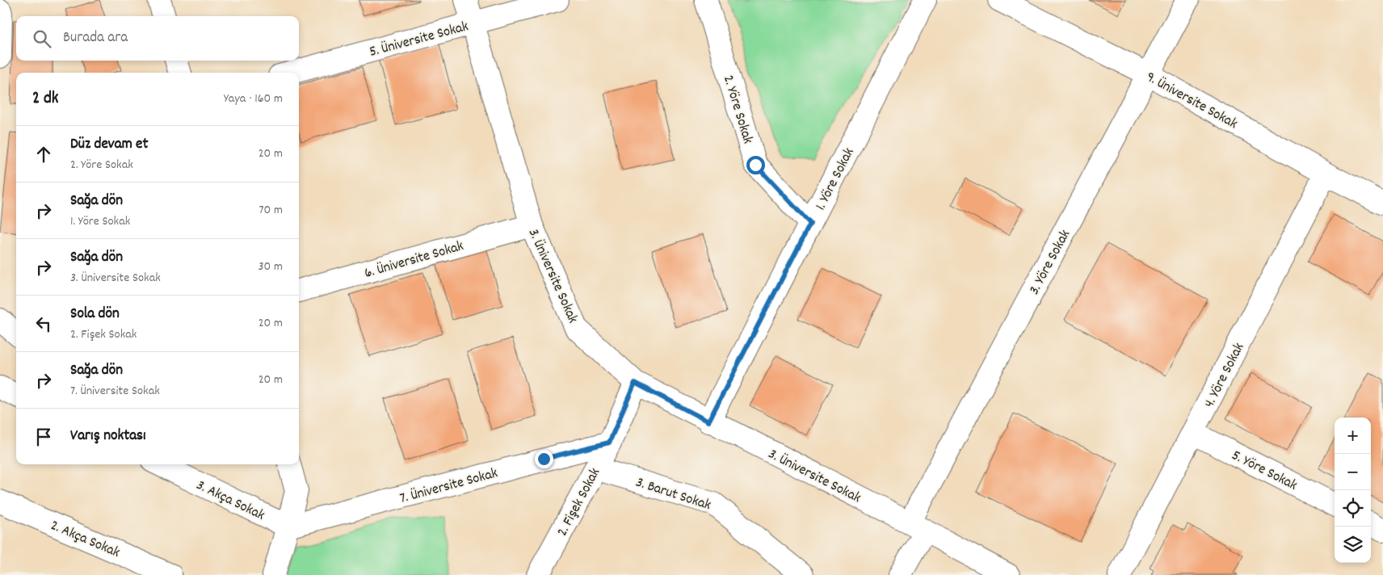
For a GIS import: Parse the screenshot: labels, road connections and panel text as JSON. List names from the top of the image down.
{
  "streets": {
    "street": [
      "5. Üniversite Sokak",
      "9. Üniversite Sokak",
      "2. Yöre Sokak",
      "1. Yöre Sokak",
      "6. Üniversite Sokak",
      "3. Yöre Sokak",
      "3. Üniversite Sokak",
      "4. Yöre Sokak",
      "5. Yöre Sokak",
      "7. Üniversite Sokak",
      "3. Barut Sokak",
      "3. Akça Sokak",
      "2. Fişek Sokak",
      "2. Akça Sokak"
    ]
  },
  "crossings": [
    ["5. Üniversite Sokak", "3. Üniversite Sokak"],
    ["9. Üniversite Sokak", "3. Yöre Sokak"],
    ["9. Üniversite Sokak", "4. Yöre Sokak"],
    ["2. Yöre Sokak", "1. Yöre Sokak"],
    ["1. Yöre Sokak", "3. Üniversite Sokak"],
    ["6. Üniversite Sokak", "3. Üniversite Sokak"],
    ["3. Yöre Sokak", "3. Üniversite Sokak"],
    ["3. Üniversite Sokak", "2. Fişek Sokak"],
    ["4. Yöre Sokak", "5. Yöre Sokak"],
    ["7. Üniversite Sokak", "3. Akça Sokak"],
    ["7. Üniversite Sokak", "2. Fişek Sokak"],
    ["3. Barut Sokak", "2. Fişek Sokak"]
  ],
  "page": {
    "search": "Burada ara",
    "heading": ["2 dk", "Yaya · 160 m"],
    "list": [
      ["Düz devam et", "2. Yöre Sokak", "20 m"],
      ["Sağa dön", "1. Yöre Sokak", "70 m"],
      ["Sağa dön", "3. Üniversite Sokak", "30 m"],
      ["Sola dön", "2. Fişek Sokak", "20 m"],
      ["Sağa dön", "7. Üniversite Sokak", "20 m"],
      "Varış noktası"
    ],
    "map_buttons": ["+", "−"]
  }
}
